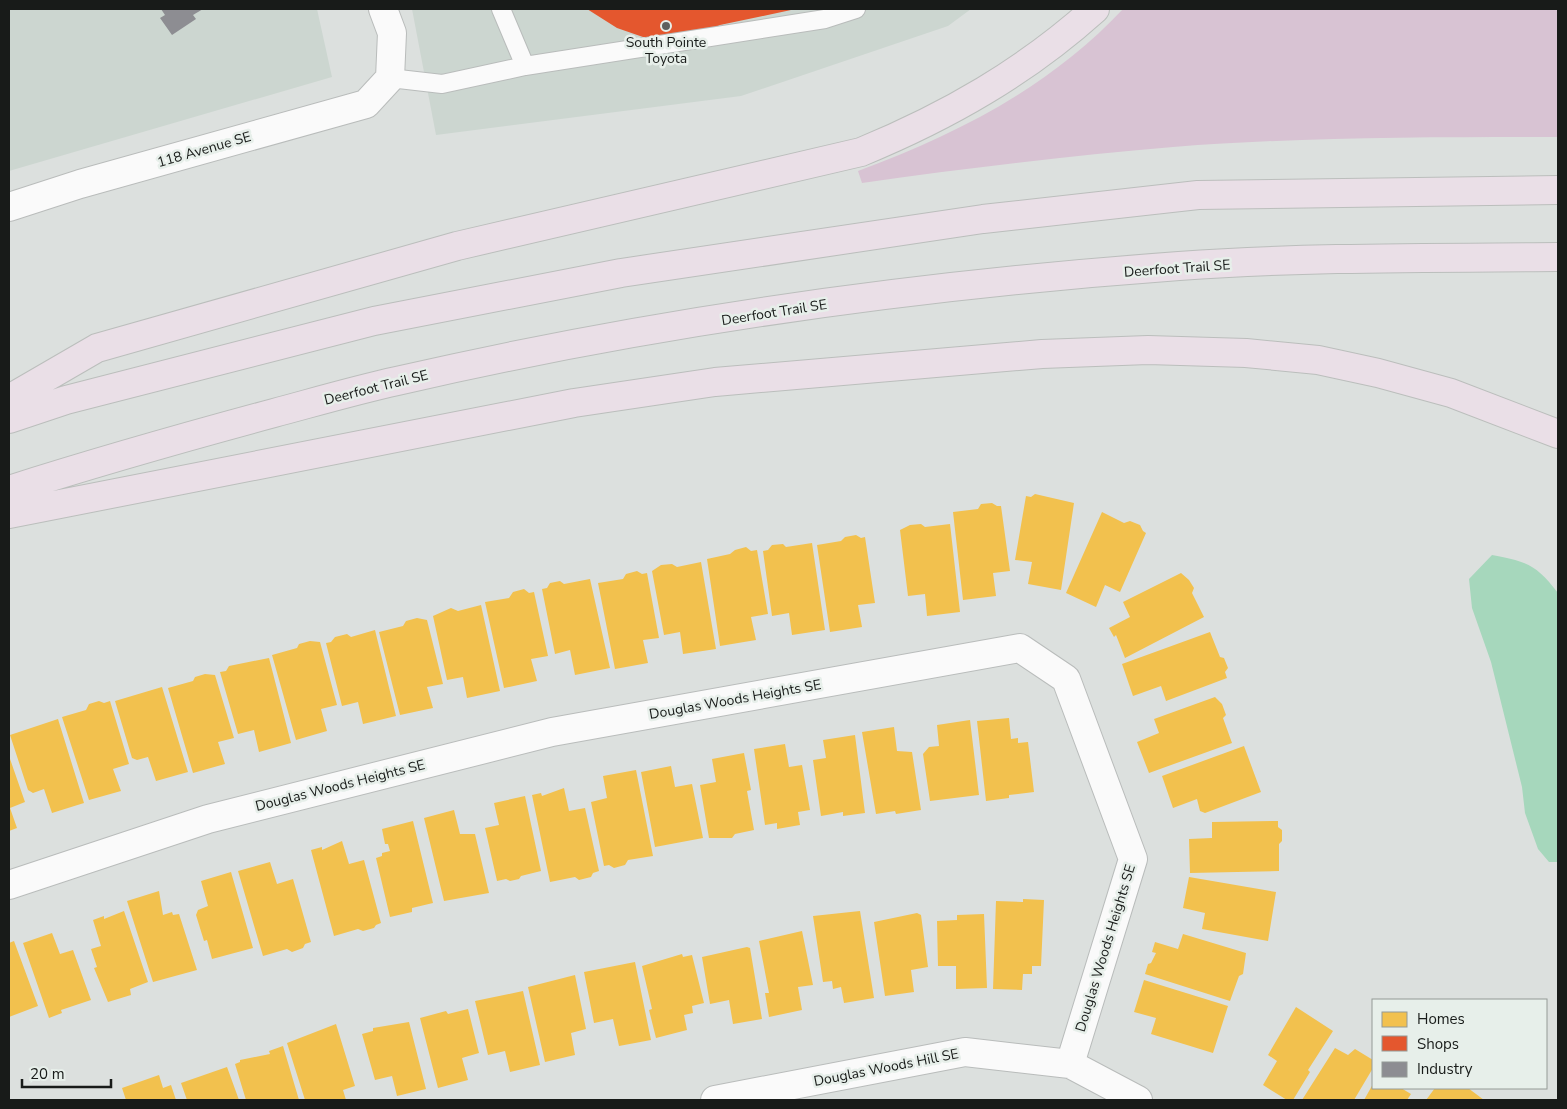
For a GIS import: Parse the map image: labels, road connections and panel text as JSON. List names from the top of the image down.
{
  "streets": {
    "highway": ["Deerfoot Trail SE"],
    "street": ["118 Avenue SE", "Douglas Woods Heights SE", "Douglas Woods Hill SE"]
  },
  "crossings": [
    ["Douglas Woods Heights SE", "Douglas Woods Hill SE"]
  ],
  "places": ["South Pointe Toyota"],
  "legend": ["Homes", "Shops", "Industry"],
  "scale_bar": "20 m"
}
